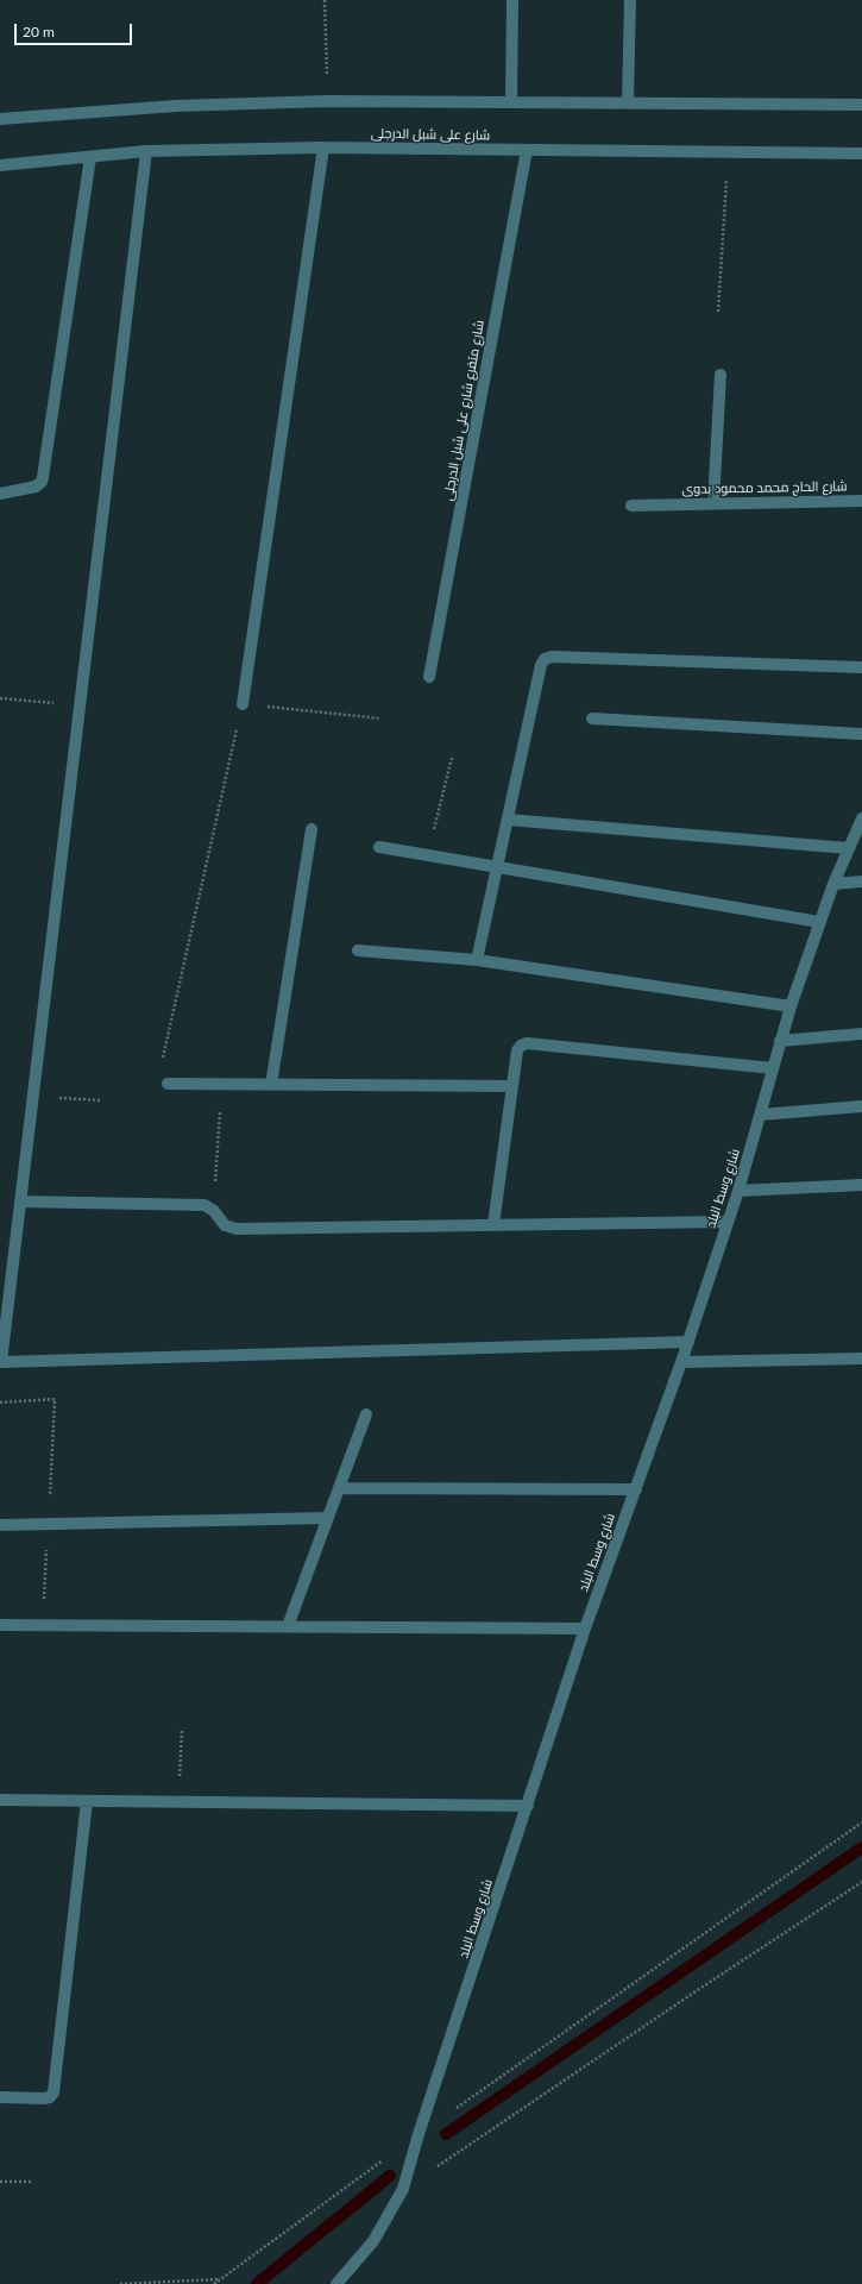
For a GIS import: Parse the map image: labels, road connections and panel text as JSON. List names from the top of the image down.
{
  "streets": {
    "street": [
      "شارع على شبل الدرجلى",
      "شارع متفرع شارع على شبل الدرجلى",
      "شارع الحاج محمد محمود بدوى",
      "شارع وسط البلد"
    ]
  },
  "crossings": [
    ["شارع على شبل الدرجلى", "شارع متفرع شارع على شبل الدرجلى"]
  ],
  "scale_bar": "20 m"
}
